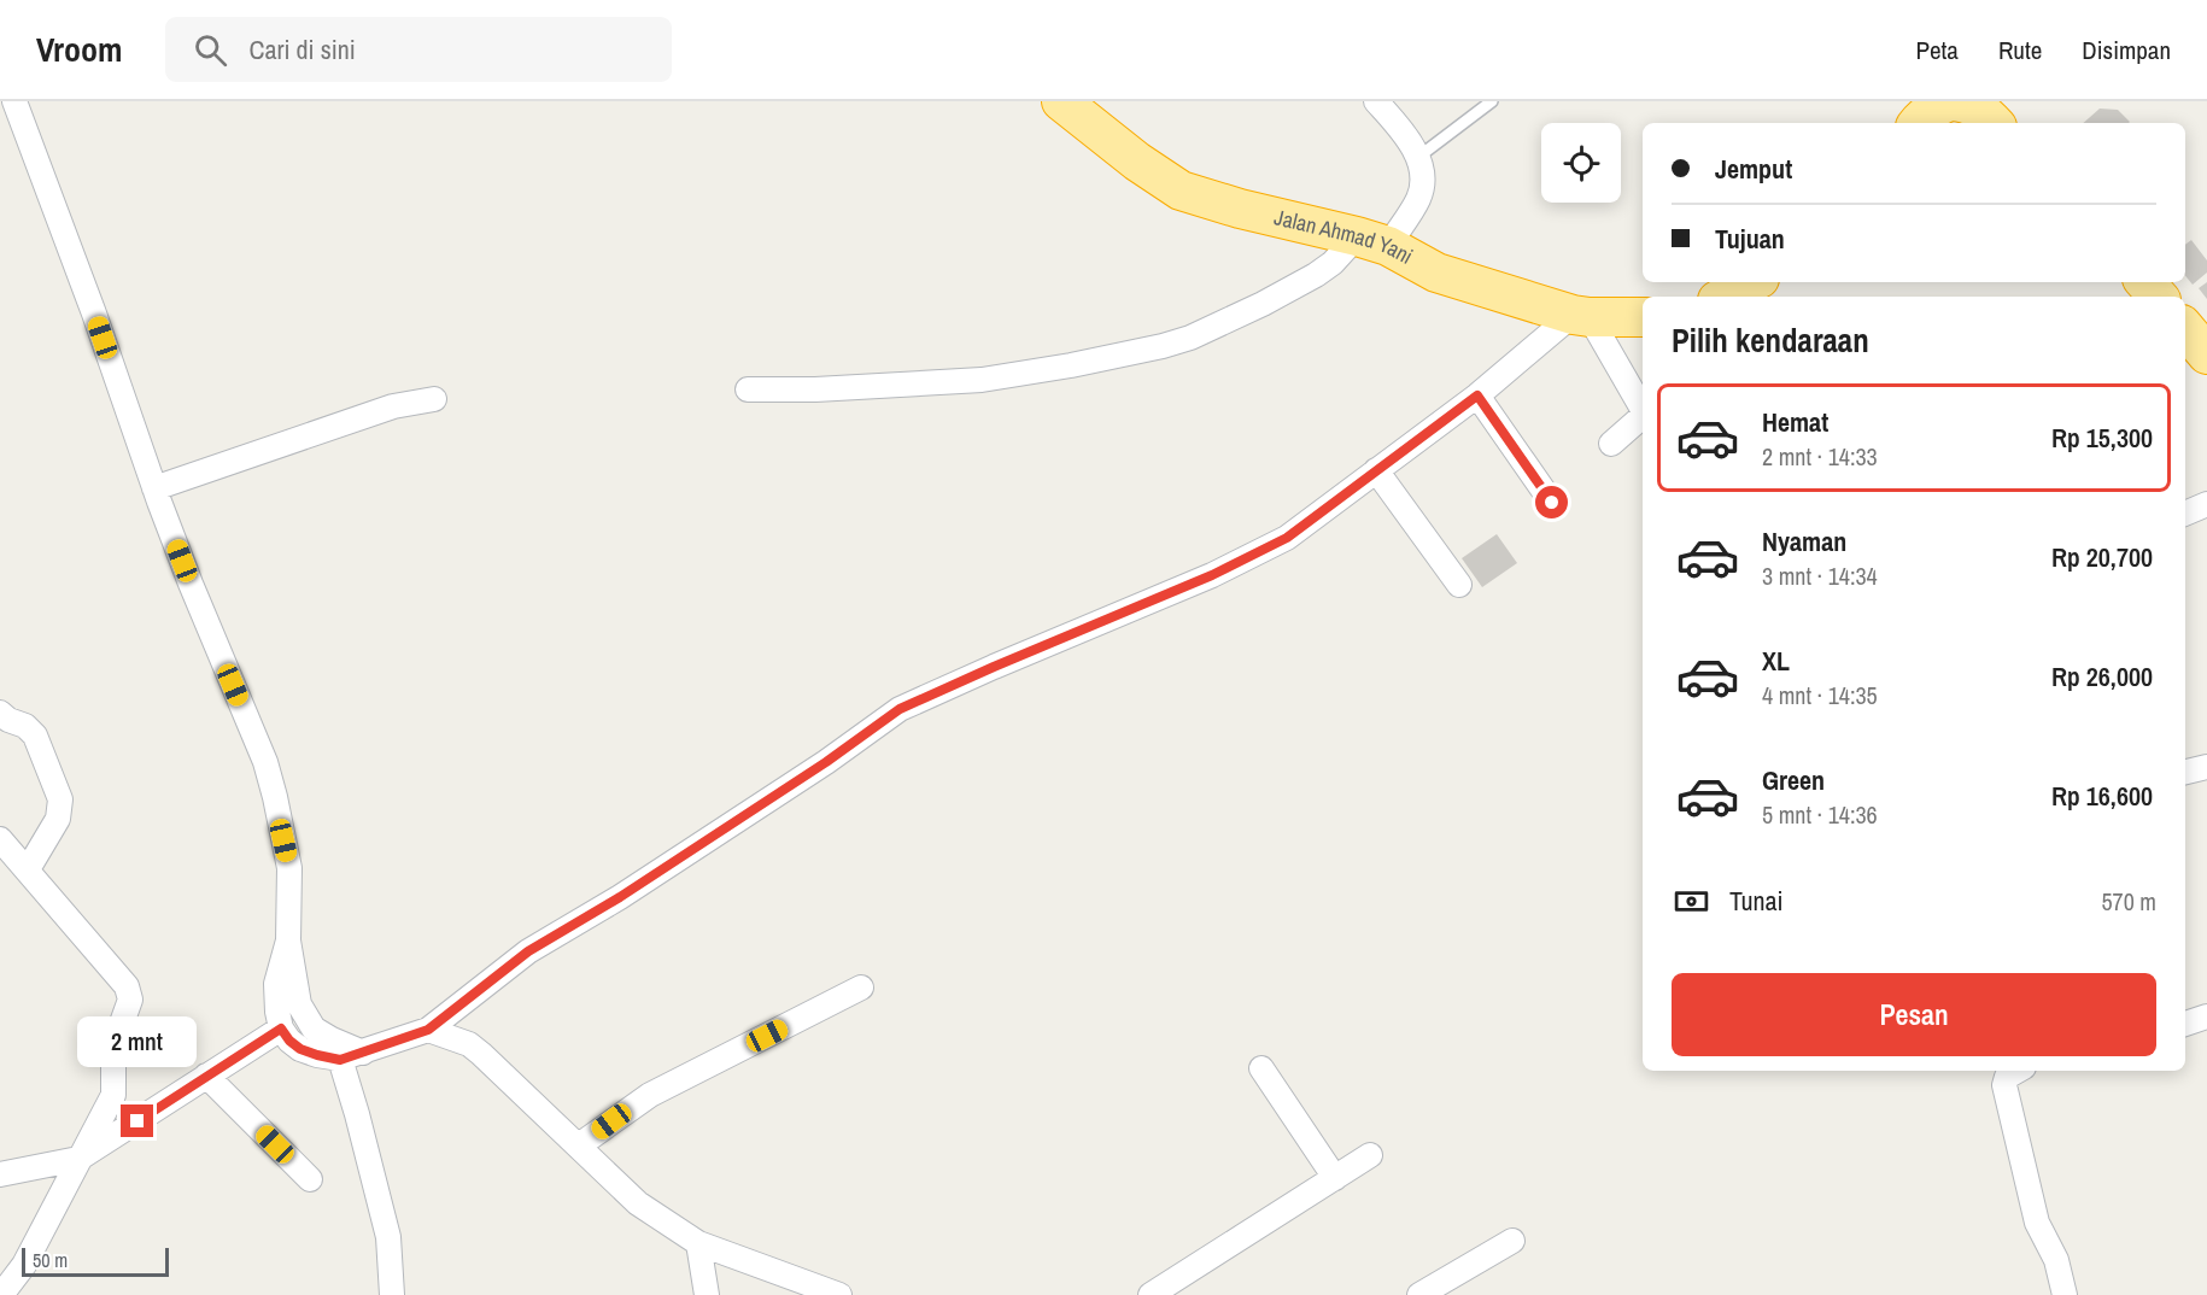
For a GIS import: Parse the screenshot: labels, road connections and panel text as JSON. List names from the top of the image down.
{
  "streets": {
    "highway": ["Jalan Ahmad Yani"]
  },
  "scale_bar": "50 m",
  "page": {
    "header": "Vroom",
    "search": "Cari di sini",
    "nav": ["Peta", "Rute", "Disimpan"],
    "banner": ["Jemput", "Tujuan"],
    "heading": "Pilih kendaraan",
    "list": [
      {
        "name": "Hemat",
        "note": "2 mnt · 14:33",
        "value": "Rp 15,300"
      },
      {
        "name": "Nyaman",
        "note": "3 mnt · 14:34",
        "value": "Rp 20,700"
      },
      {
        "name": "XL",
        "note": "4 mnt · 14:35",
        "value": "Rp 26,000"
      },
      {
        "name": "Green",
        "note": "5 mnt · 14:36",
        "value": "Rp 16,600"
      }
    ],
    "pay": ["Tunai", "570 m"],
    "buttons": "Pesan",
    "bubble": "2 mnt",
    "scale": "50 m"
  }
}
